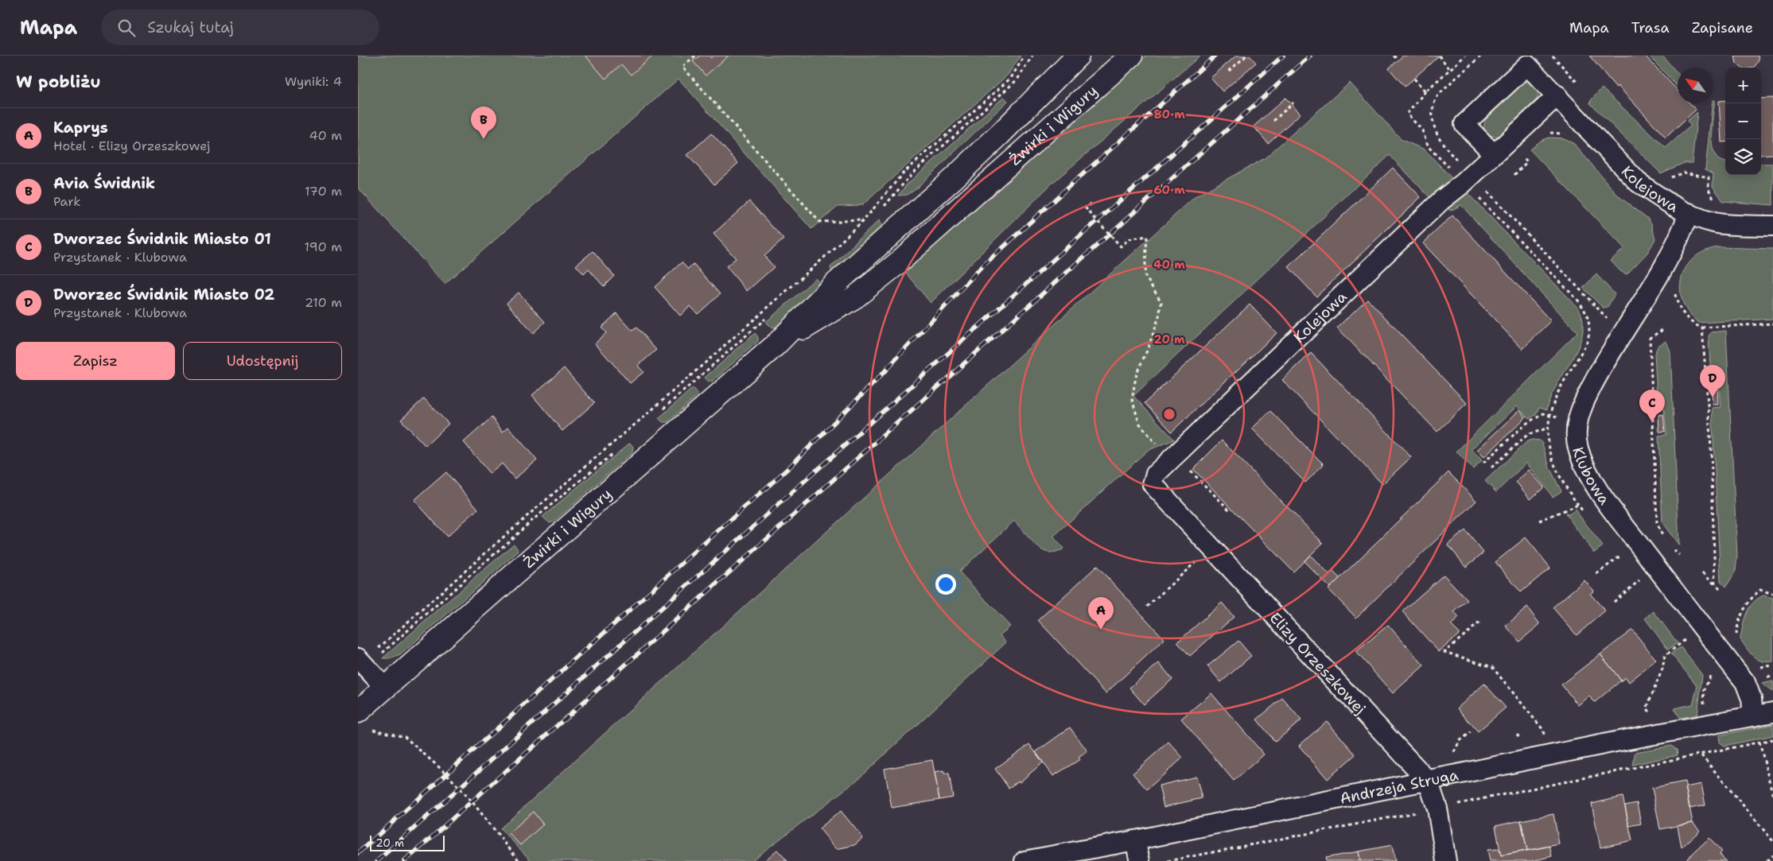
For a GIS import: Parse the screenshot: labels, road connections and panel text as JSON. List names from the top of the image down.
{
  "streets": {
    "main road": ["Żwirki i Wigury"],
    "street": [
      "Kolejowa",
      "Klubowa",
      "Elizy Orzeszkowej",
      "Andrzeja Struga"
    ]
  },
  "crossings": [
    ["Kolejowa", "Klubowa"],
    ["Kolejowa", "Elizy Orzeszkowej"],
    ["Klubowa", "Andrzeja Struga"],
    ["Elizy Orzeszkowej", "Andrzeja Struga"]
  ],
  "scale_bar": "20 m",
  "north": "top left",
  "page": {
    "header": "Mapa",
    "search": "Szukaj tutaj",
    "nav": ["Mapa", "Trasa", "Zapisane"],
    "heading": ["W pobliżu", "Wyniki: 4"],
    "map_buttons": ["+", "−"],
    "pins": [
      "B",
      "D",
      "C",
      "A"
    ],
    "list": [
      {
        "mark": "A",
        "name": "Kaprys",
        "note": "Hotel · Elizy Orzeszkowej",
        "value": "40 m"
      },
      {
        "mark": "B",
        "name": "Avia Świdnik",
        "note": "Park",
        "value": "170 m"
      },
      {
        "mark": "C",
        "name": "Dworzec Świdnik Miasto 01",
        "note": "Przystanek · Klubowa",
        "value": "190 m"
      },
      {
        "mark": "D",
        "name": "Dworzec Świdnik Miasto 02",
        "note": "Przystanek · Klubowa",
        "value": "210 m"
      }
    ],
    "buttons": ["Zapisz", "Udostępnij"],
    "scale": "20 m"
  },
  "rings": [
    "80 m",
    "60 m",
    "40 m",
    "20 m"
  ]
}
